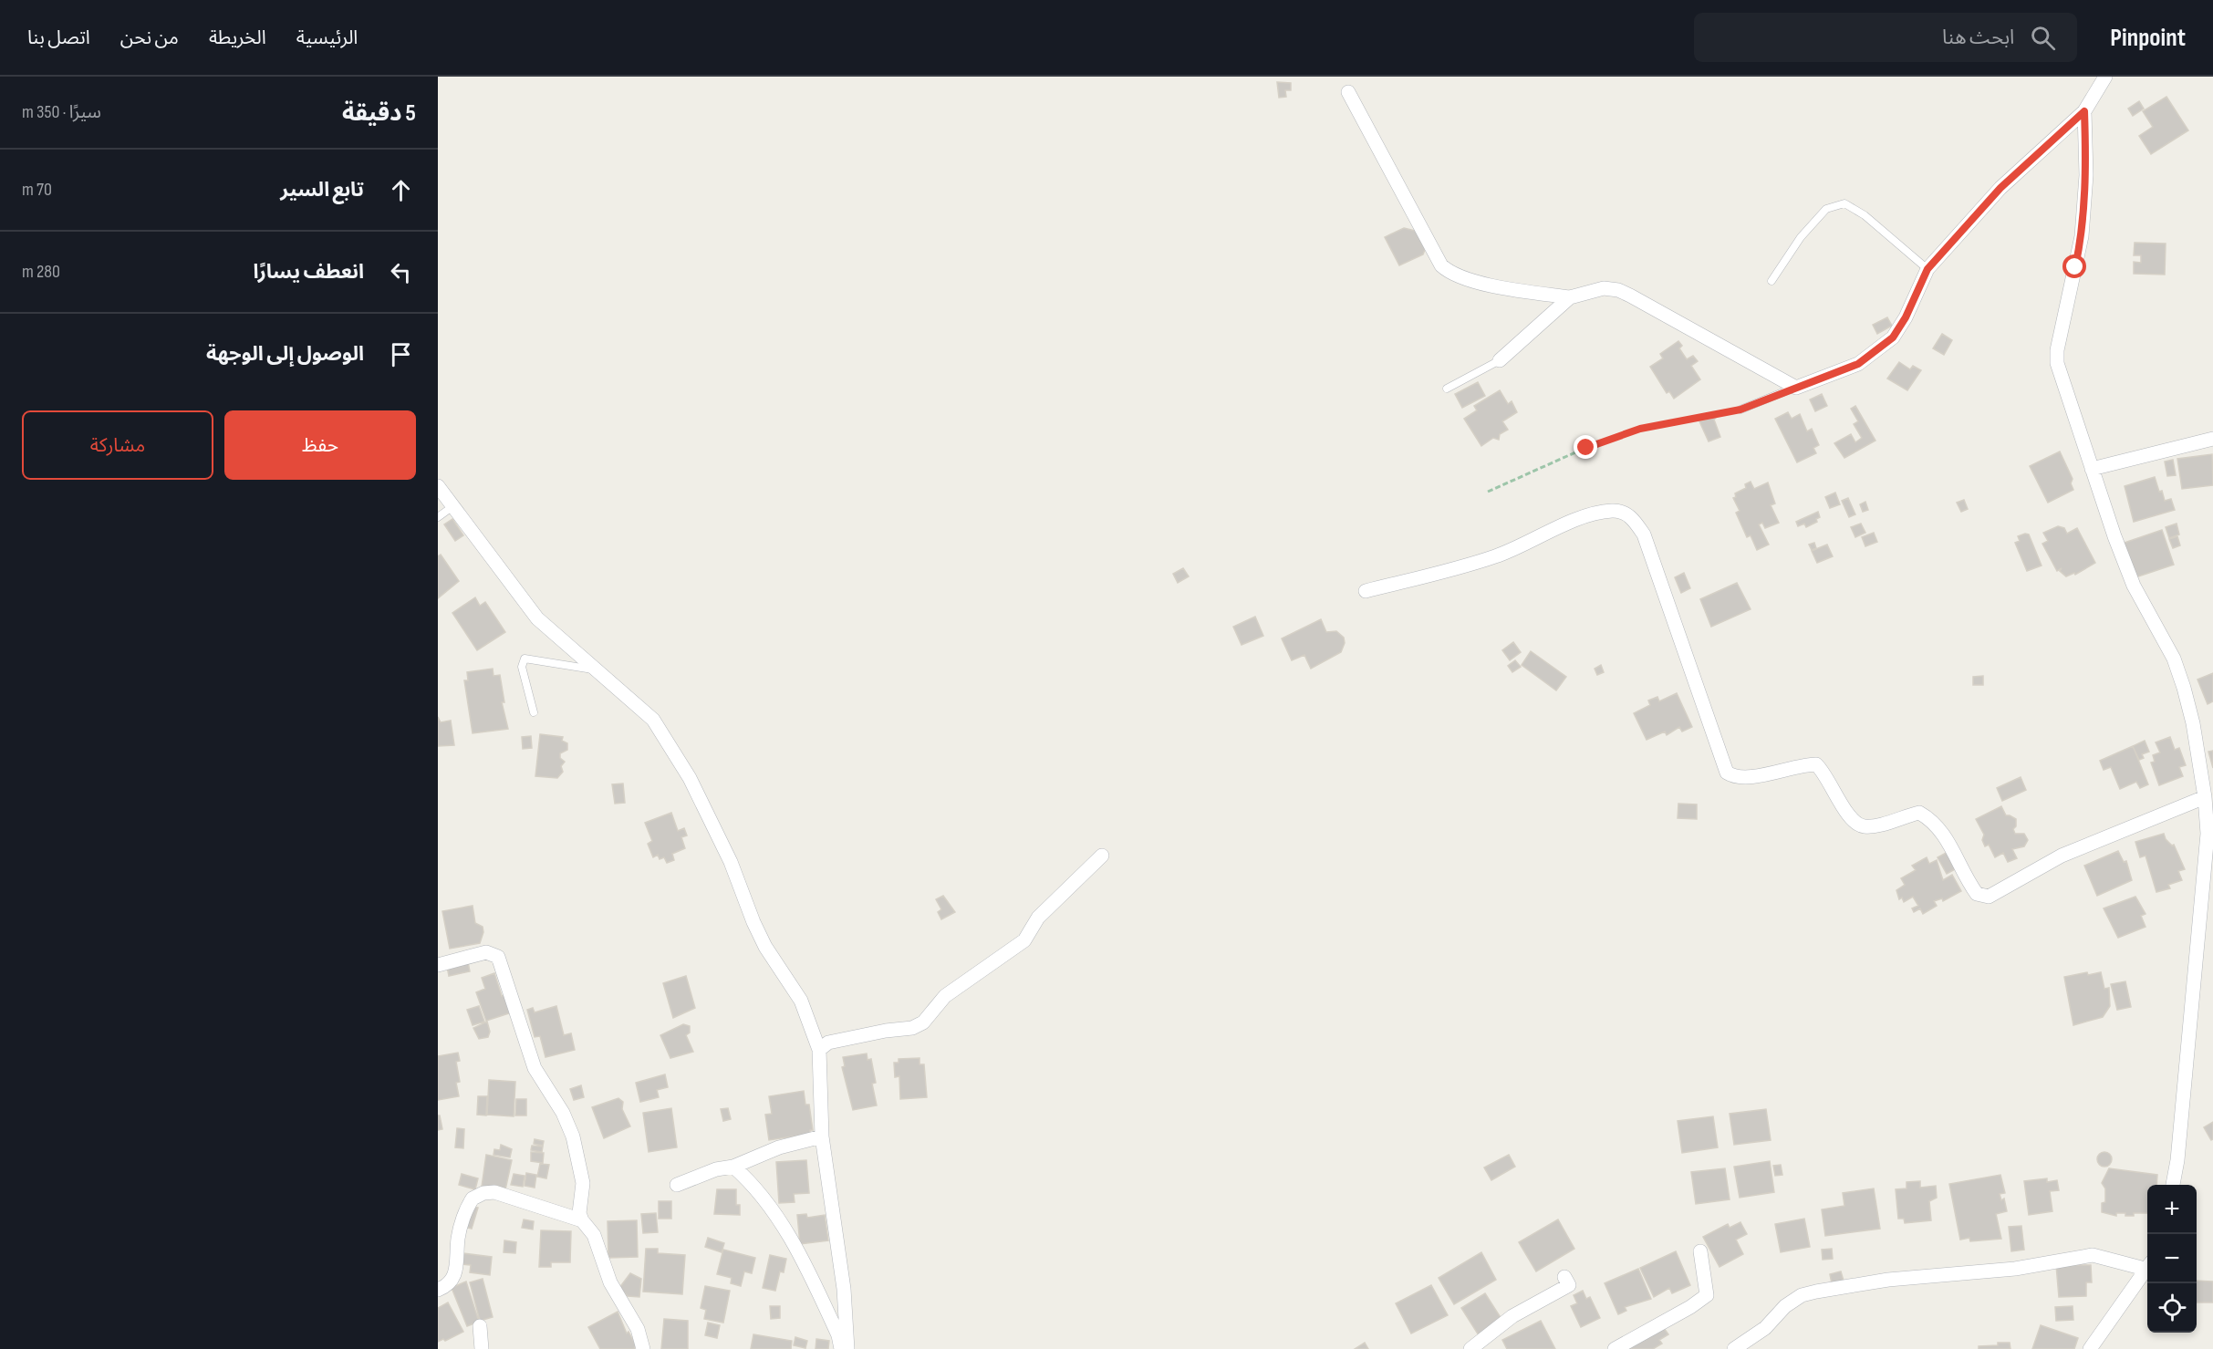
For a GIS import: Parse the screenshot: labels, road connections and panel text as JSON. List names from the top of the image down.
{
  "page": {
    "header": "Pinpoint",
    "search": "ابحث هنا",
    "nav": [
      "الرئيسية",
      "الخريطة",
      "من نحن",
      "اتصل بنا"
    ],
    "heading": ["5 دقيقة", "سيرًا · 350 m"],
    "list": [
      ["تابع السير", "70 m"],
      ["انعطف يسارًا", "280 m"],
      "الوصول إلى الوجهة"
    ],
    "buttons": ["حفظ", "مشاركة"],
    "map_buttons": ["+", "−"]
  }
}
